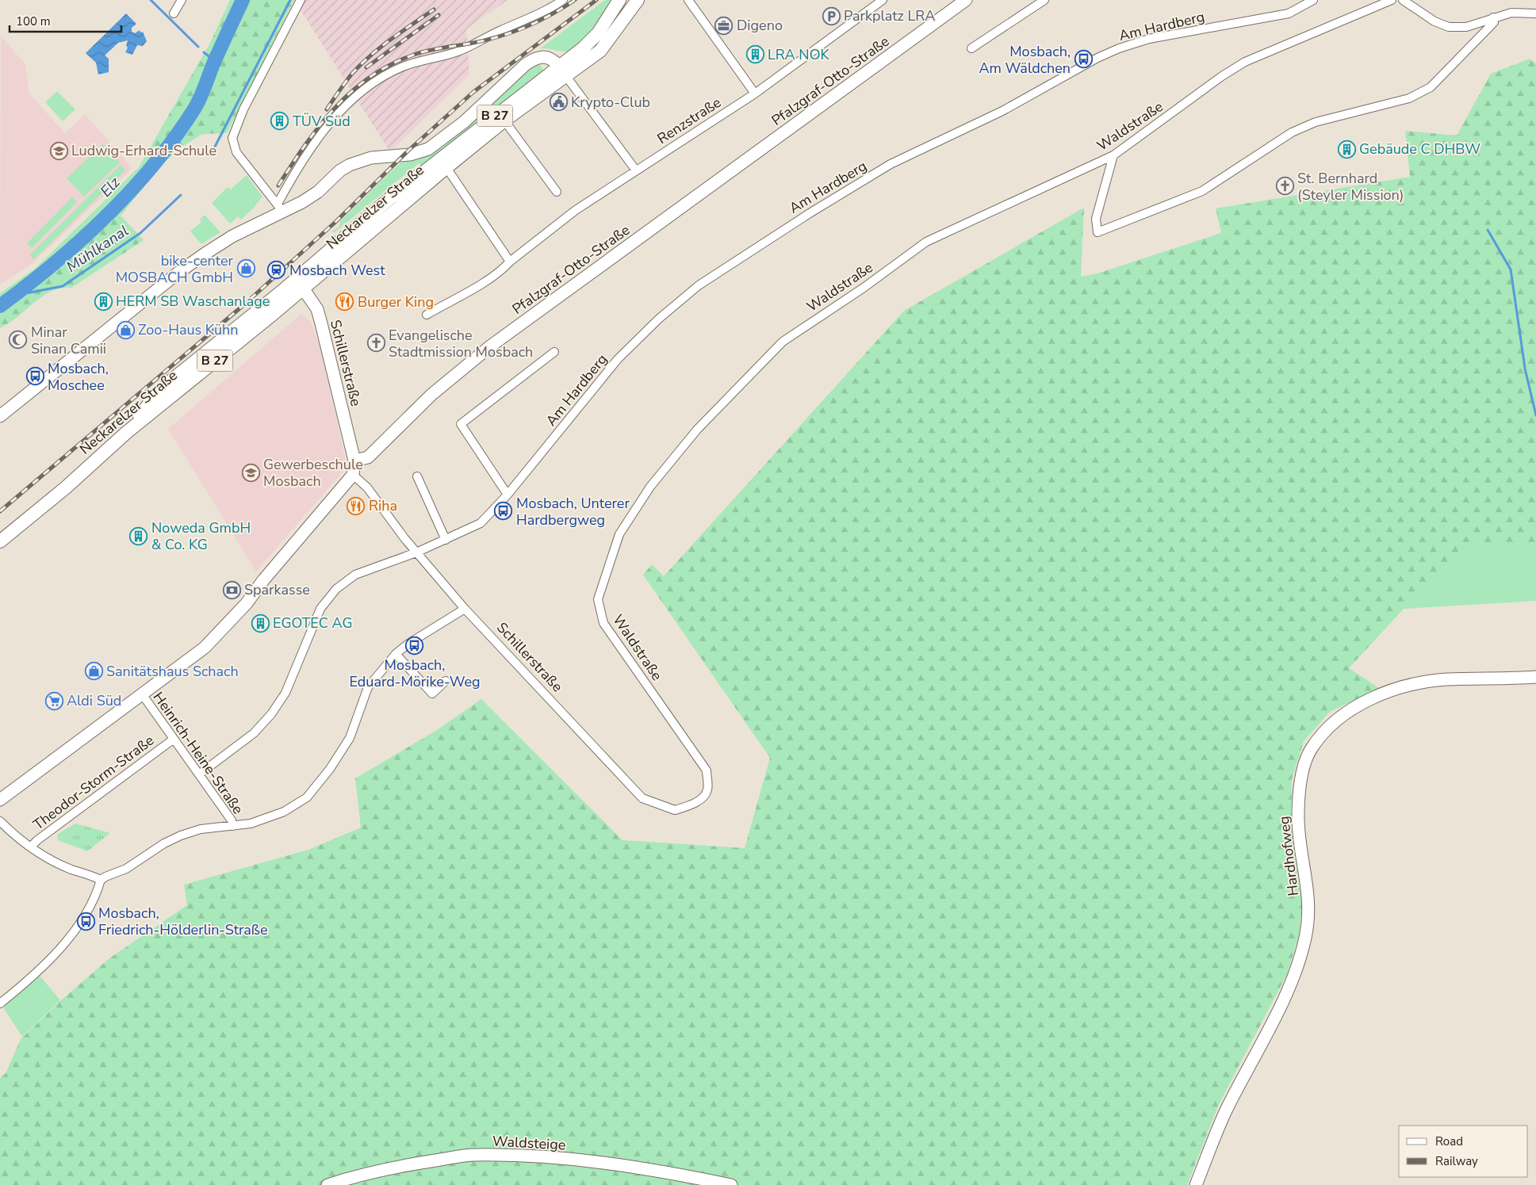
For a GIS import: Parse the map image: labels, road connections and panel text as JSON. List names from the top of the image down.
{
  "streets": {
    "main road": ["B 27", "Neckarelzer Straße"],
    "street": [
      "Am Hardberg",
      "Pfalzgraf-Otto-Straße",
      "Renzstraße",
      "Waldstraße",
      "Schillerstraße",
      "Heinrich-Heine-Straße",
      "Theodor-Storm-Straße",
      "Hardhofweg",
      "Waldsteige"
    ]
  },
  "crossings": [
    ["Am Hardberg", "Schillerstraße"],
    ["Am Hardberg", "Heinrich-Heine-Straße"],
    ["Pfalzgraf-Otto-Straße", "Schillerstraße"],
    ["B 27", "Neckarelzer Straße"],
    ["B 27", "Schillerstraße"],
    ["Waldstraße", "Schillerstraße"],
    ["Neckarelzer Straße", "Schillerstraße"],
    ["Heinrich-Heine-Straße", "Theodor-Storm-Straße"]
  ],
  "water": ["Elz", "Mühlkanal"],
  "places": {
    "parking": ["Parkplatz LRA"],
    "office": ["Digeno"],
    "building": [
      "LRA NOK",
      "TÜV Süd",
      "Gebäude C DHBW",
      "HERM SB Waschanlage",
      "Noweda GmbH & Co. KG",
      "EGOTEC AG"
    ],
    "bus stop": [
      "Mosbach, Am Wäldchen",
      "Mosbach, Moschee",
      "Mosbach, Unterer Hardbergweg",
      "Mosbach, Eduard-Mörike-Weg",
      "Mosbach, Friedrich-Hölderlin-Straße"
    ],
    "public building": ["Krypto-Club"],
    "school or university": ["Ludwig-Erhard-Schule", "Gewerbeschule Mosbach"],
    "church": ["St. Bernhard (Steyler Mission)", "Evangelische Stadtmission Mosbach"],
    "shop": ["bike-center MOSBACH GmbH", "Zoo-Haus Kühn", "Sanitätshaus Schach"],
    "station": ["Mosbach West"],
    "restaurant": ["Burger King", "Riha"],
    "mosque": ["Minar Sinan Camii"],
    "bank": ["Sparkasse"],
    "supermarket": ["Aldi Süd"]
  },
  "legend": ["Road", "Railway"],
  "scale_bar": "100 m"
}
